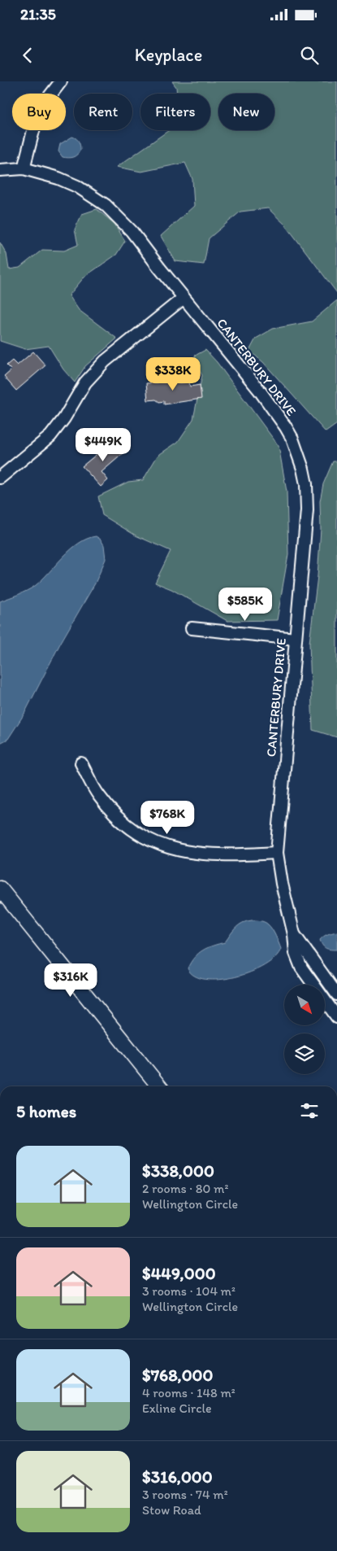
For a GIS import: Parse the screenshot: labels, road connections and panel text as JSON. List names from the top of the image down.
{
  "streets": {
    "street": ["CANTERBURY DRIVE"]
  },
  "north": "bottom right",
  "page": {
    "status": "21:35",
    "header": "Keyplace",
    "chip": [
      "Buy",
      "Rent",
      "Filters",
      "New"
    ],
    "price": [
      "$338K",
      "$449K",
      "$585K",
      "$768K",
      "$316K"
    ],
    "heading": "5 homes",
    "list": [
      {
        "name": "$338,000",
        "note": "2 rooms · 80 m² · Wellington Circle"
      },
      {
        "name": "$449,000",
        "note": "3 rooms · 104 m² · Wellington Circle"
      },
      {
        "name": "$768,000",
        "note": "4 rooms · 148 m² · Exline Circle"
      },
      {
        "name": "$316,000",
        "note": "3 rooms · 74 m² · Stow Road"
      }
    ]
  }
}
